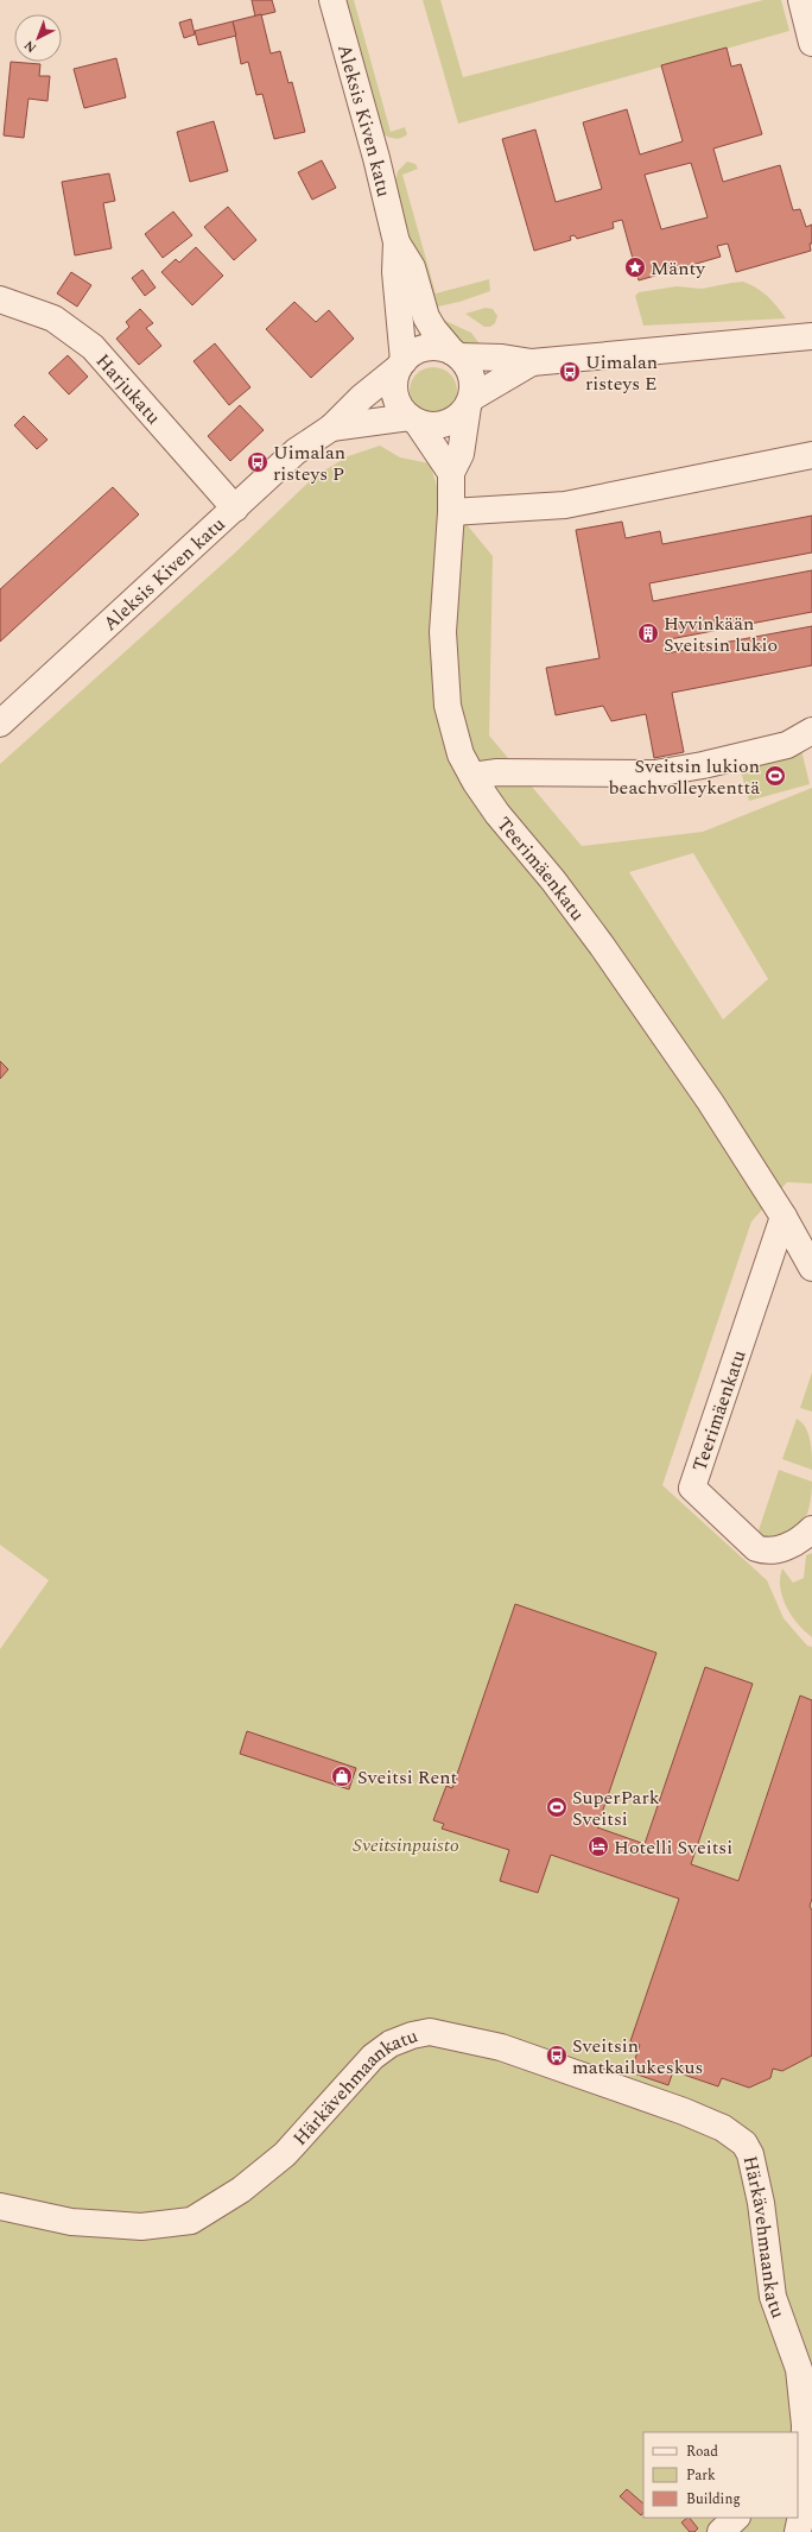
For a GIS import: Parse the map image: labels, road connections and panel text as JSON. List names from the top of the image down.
{
  "streets": {
    "street": [
      "Aleksis Kiven katu",
      "Harjukatu",
      "Teerimäenkatu",
      "Härkävehmaankatu"
    ]
  },
  "crossings": [
    ["Aleksis Kiven katu", "Harjukatu"],
    ["Aleksis Kiven katu", "Teerimäenkatu"]
  ],
  "parks": ["Sveitsinpuisto"],
  "places": {
    "place": ["Mänty"],
    "bus stop": ["Uimalan risteys E", "Uimalan risteys P", "Sveitsin matkailukeskus"],
    "building": ["Hyvinkään Sveitsin lukio"],
    "sports": ["Sveitsin lukion beachvolleykenttä", "SuperPark Sveitsi"],
    "shop": ["Sveitsi Rent"],
    "hotel": ["Hotelli Sveitsi"]
  },
  "legend": ["Road", "Park", "Building"],
  "north": "bottom left"
}
